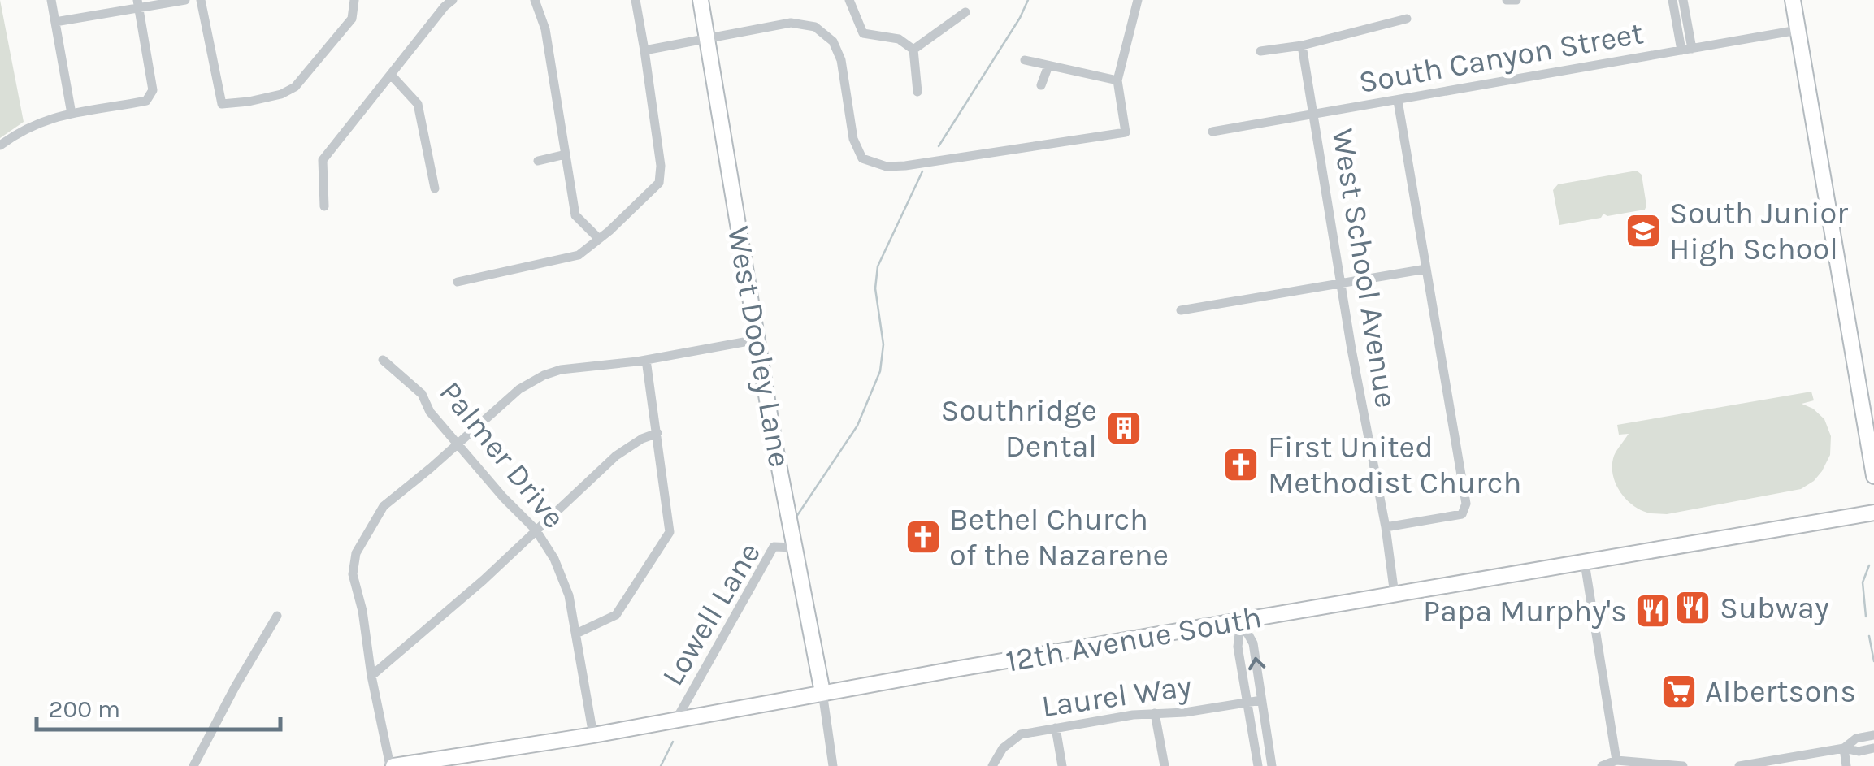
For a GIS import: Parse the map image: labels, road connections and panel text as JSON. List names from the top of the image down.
{
  "streets": {
    "main road": ["West Dooley Lane", "12th Avenue South"],
    "street": [
      "South Canyon Street",
      "West School Avenue",
      "Palmer Drive",
      "Lowell Lane",
      "Laurel Way"
    ]
  },
  "crossings": [
    ["South Canyon Street", "West School Avenue"],
    ["West School Avenue", "12th Avenue South"],
    ["West Dooley Lane", "Lowell Lane"],
    ["West Dooley Lane", "12th Avenue South"],
    ["Palmer Drive", "12th Avenue South"],
    ["Lowell Lane", "12th Avenue South"]
  ],
  "places": {
    "school or university": ["South Junior High School"],
    "building": ["Southridge Dental"],
    "church": ["First United Methodist Church", "Bethel Church of the Nazarene"],
    "restaurant": ["Subway", "Papa Murphy's"],
    "supermarket": ["Albertsons"]
  },
  "scale_bar": "200 m"
}
